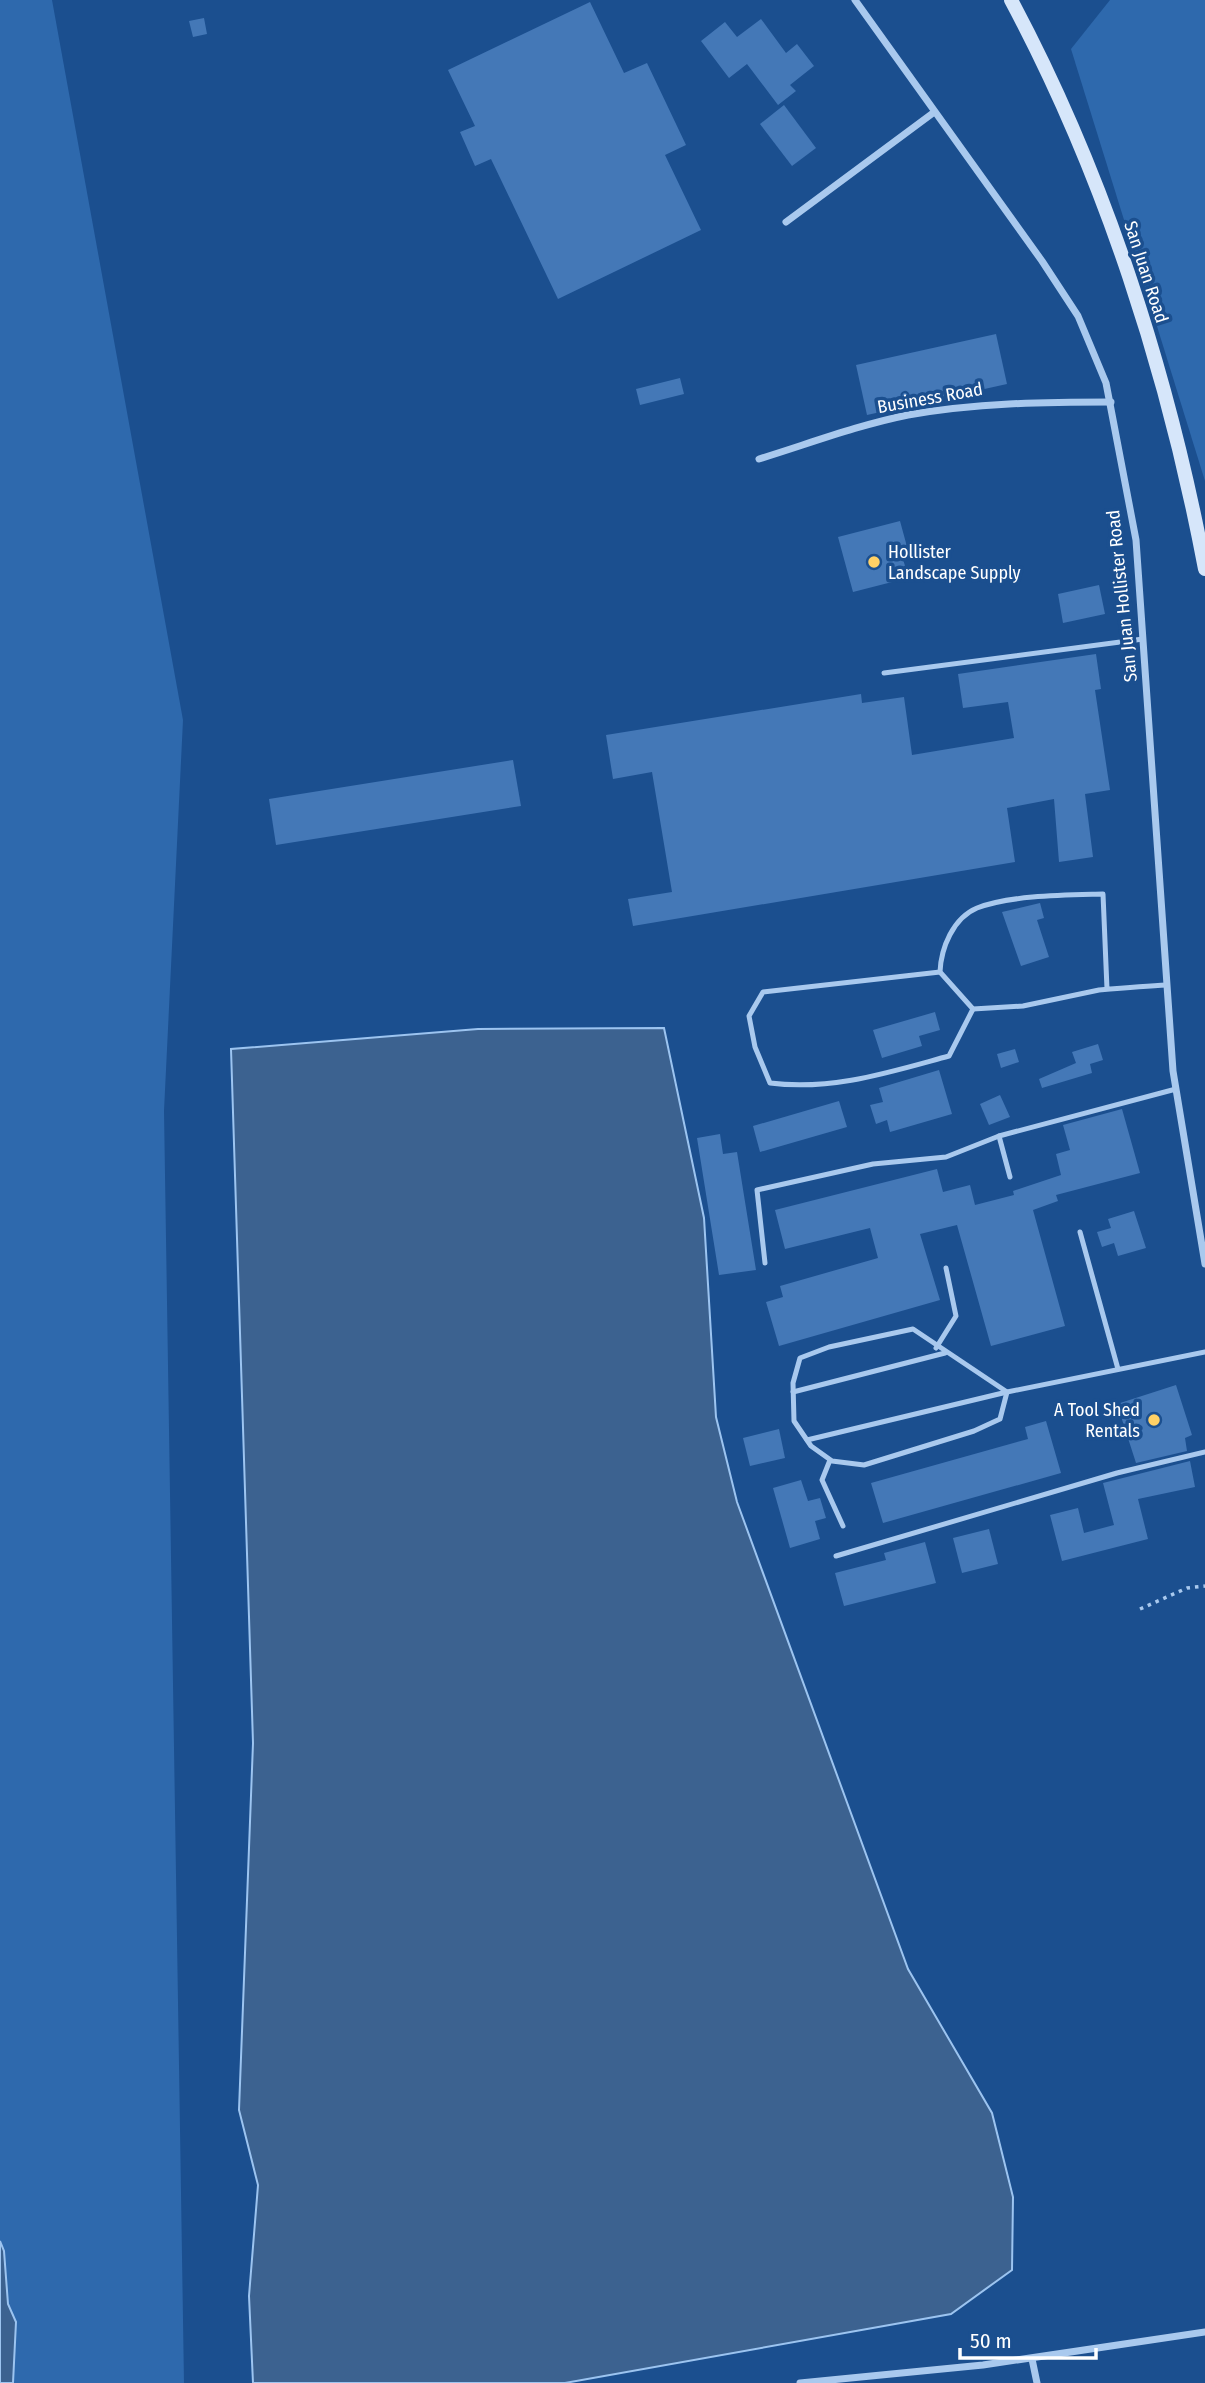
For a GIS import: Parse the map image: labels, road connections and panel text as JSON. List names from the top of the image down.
{
  "streets": {
    "main road": ["San Juan Road"],
    "street": ["Business Road", "San Juan Hollister Road"]
  },
  "crossings": [
    ["Business Road", "San Juan Hollister Road"]
  ],
  "places": ["Hollister Landscape Supply", "A Tool Shed Rentals"],
  "scale_bar": "50 m"
}
